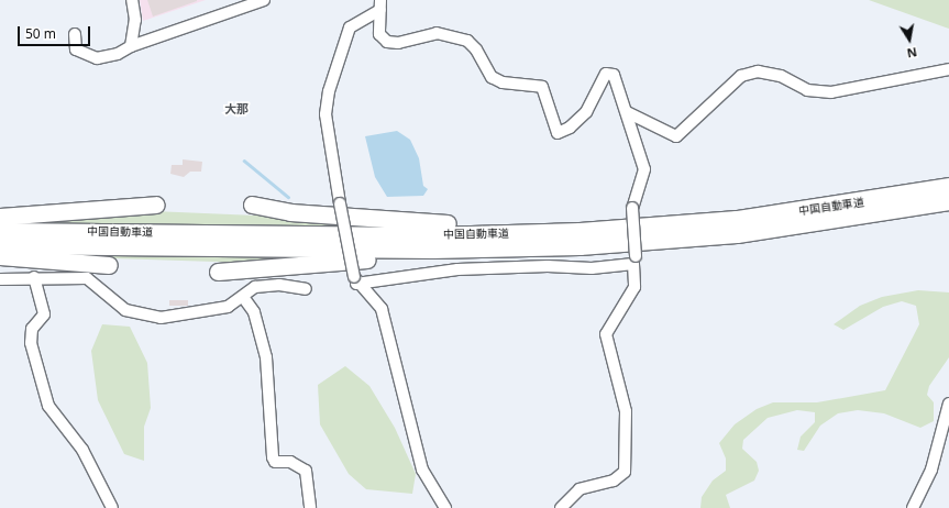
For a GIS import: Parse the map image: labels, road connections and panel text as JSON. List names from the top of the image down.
{
  "streets": {
    "highway": ["中国自動車道"]
  },
  "districts": ["大那"],
  "scale_bar": "50 m",
  "north": "bottom"
}
